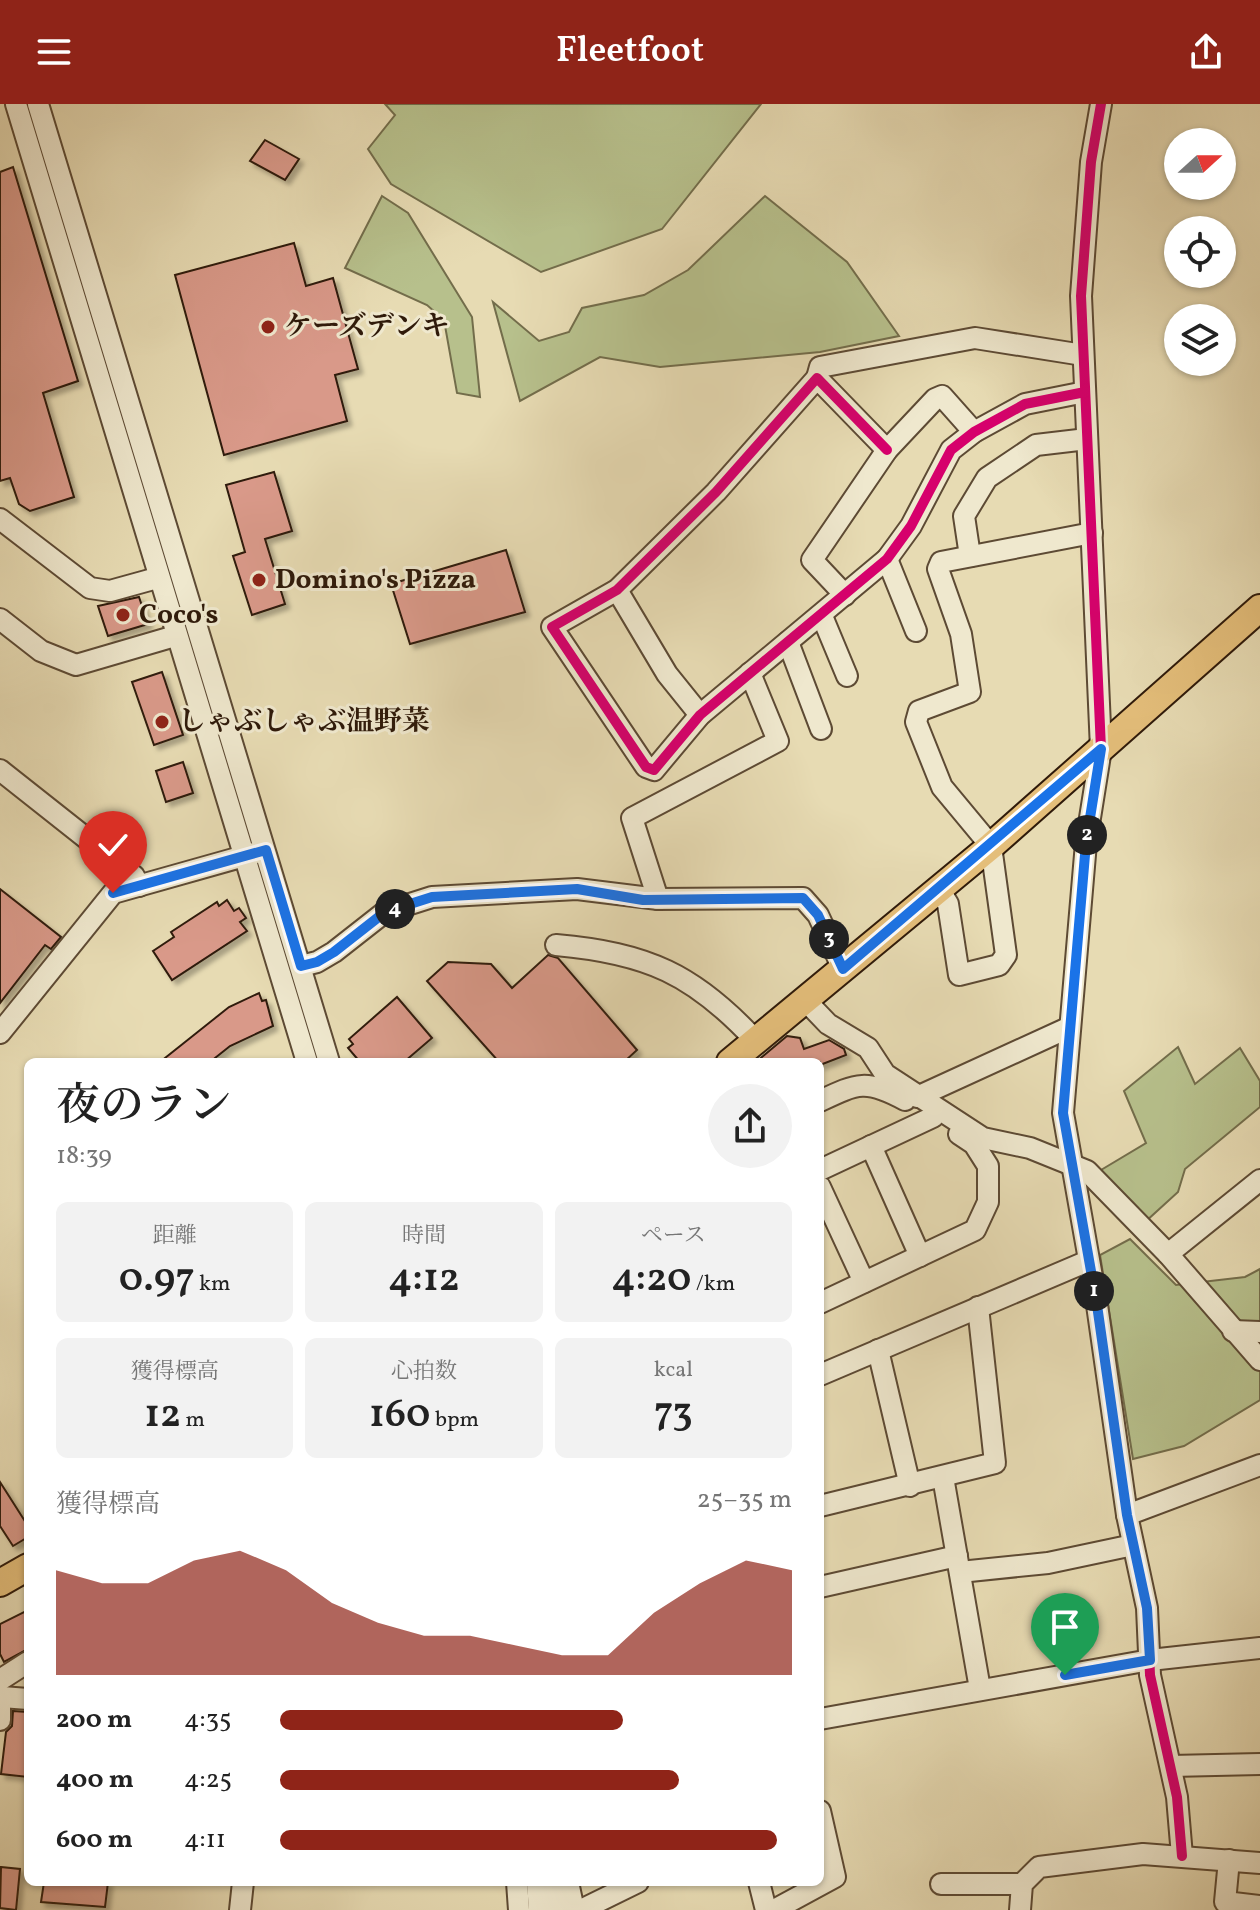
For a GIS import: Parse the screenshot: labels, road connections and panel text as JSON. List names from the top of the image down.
{
  "places": [
    "ケーズデンキ",
    "Domino's Pizza",
    "Coco's",
    "しゃぶしゃぶ温野菜"
  ],
  "north": "right",
  "page": {
    "header": "Fleetfoot",
    "pins": [
      "2",
      "4",
      "3",
      "1"
    ],
    "heading": ["夜のラン", "18:39"],
    "stats": [
      ["距離", "0.97 km"],
      ["時間", "4:12"],
      ["ペース", "4:20 /km"],
      ["獲得標高", "12 m"],
      ["心拍数", "160 bpm"],
      ["kcal", "73"]
    ],
    "chart": ["獲得標高", "25–35 m"],
    "list": [
      {
        "name": "200 m",
        "note": "4:35"
      },
      {
        "name": "400 m",
        "note": "4:25"
      },
      {
        "name": "600 m",
        "note": "4:11"
      }
    ]
  }
}
